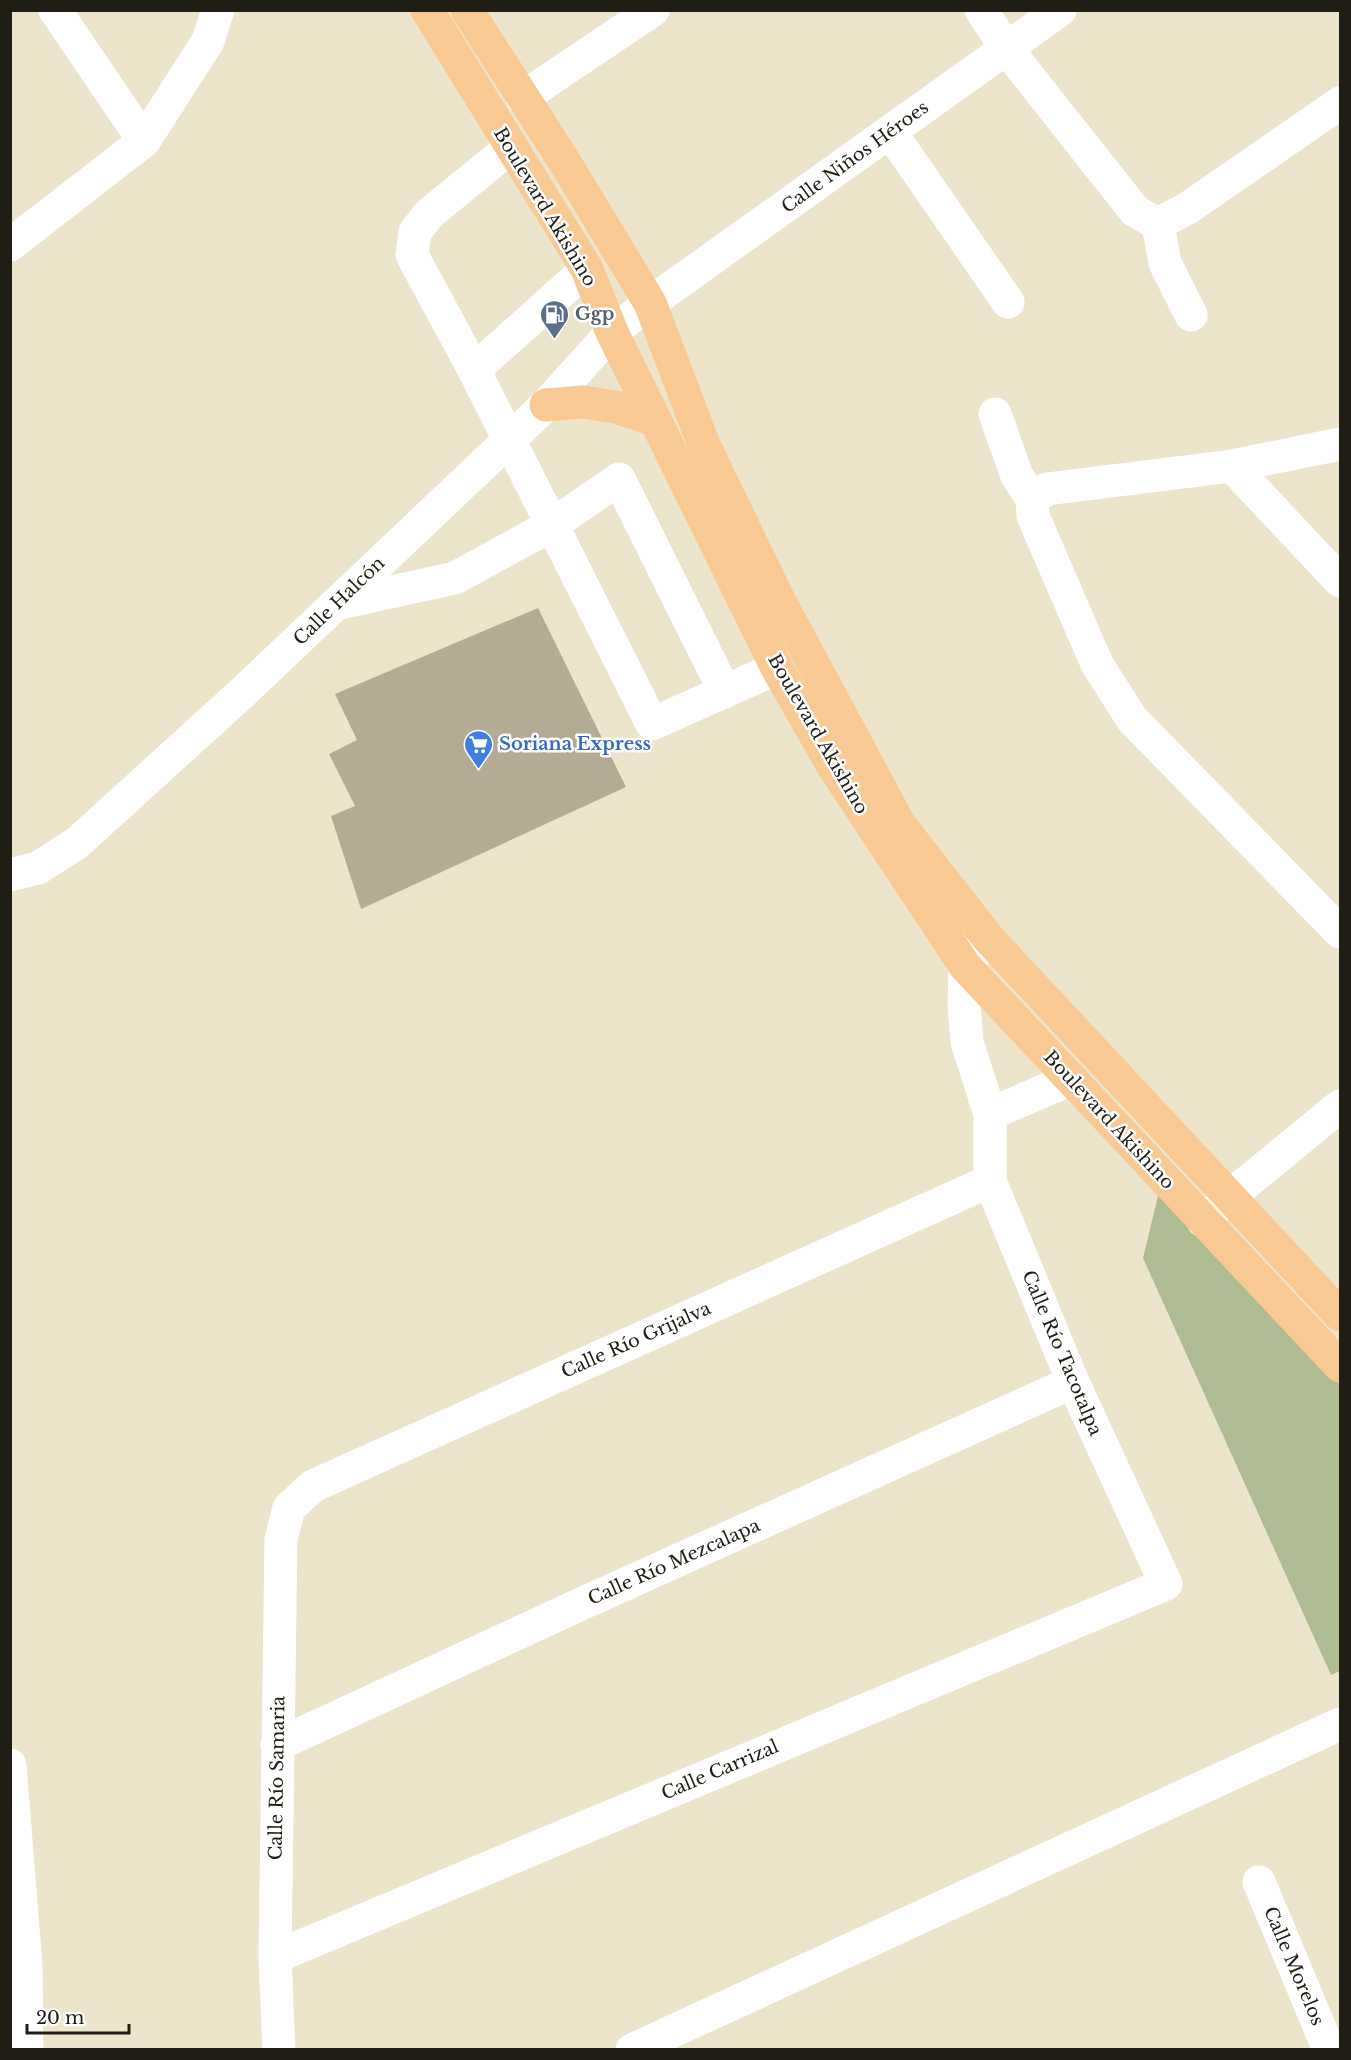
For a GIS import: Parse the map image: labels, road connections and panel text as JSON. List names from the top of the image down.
{
  "streets": {
    "main road": ["Boulevard Akishino"],
    "street": [
      "Calle Niños Héroes",
      "Calle Halcón",
      "Calle Río Grijalva",
      "Calle Río Tacotalpa",
      "Calle Río Mezcalapa",
      "Calle Carrizal",
      "Calle Río Samaria",
      "Calle Morelos"
    ]
  },
  "crossings": [
    ["Calle Niños Héroes", "Boulevard Akishino"],
    ["Calle Niños Héroes", "Calle Halcón"],
    ["Boulevard Akishino", "Calle Halcón"],
    ["Boulevard Akishino", "Calle Río Tacotalpa"],
    ["Calle Río Grijalva", "Calle Río Tacotalpa"],
    ["Calle Río Grijalva", "Calle Río Samaria"],
    ["Calle Río Tacotalpa", "Calle Río Mezcalapa"],
    ["Calle Río Tacotalpa", "Calle Carrizal"],
    ["Calle Río Mezcalapa", "Calle Río Samaria"],
    ["Calle Carrizal", "Calle Río Samaria"]
  ],
  "places": {
    "fuel station": ["Ggp"],
    "supermarket": ["Soriana Express"]
  },
  "scale_bar": "20 m"
}
